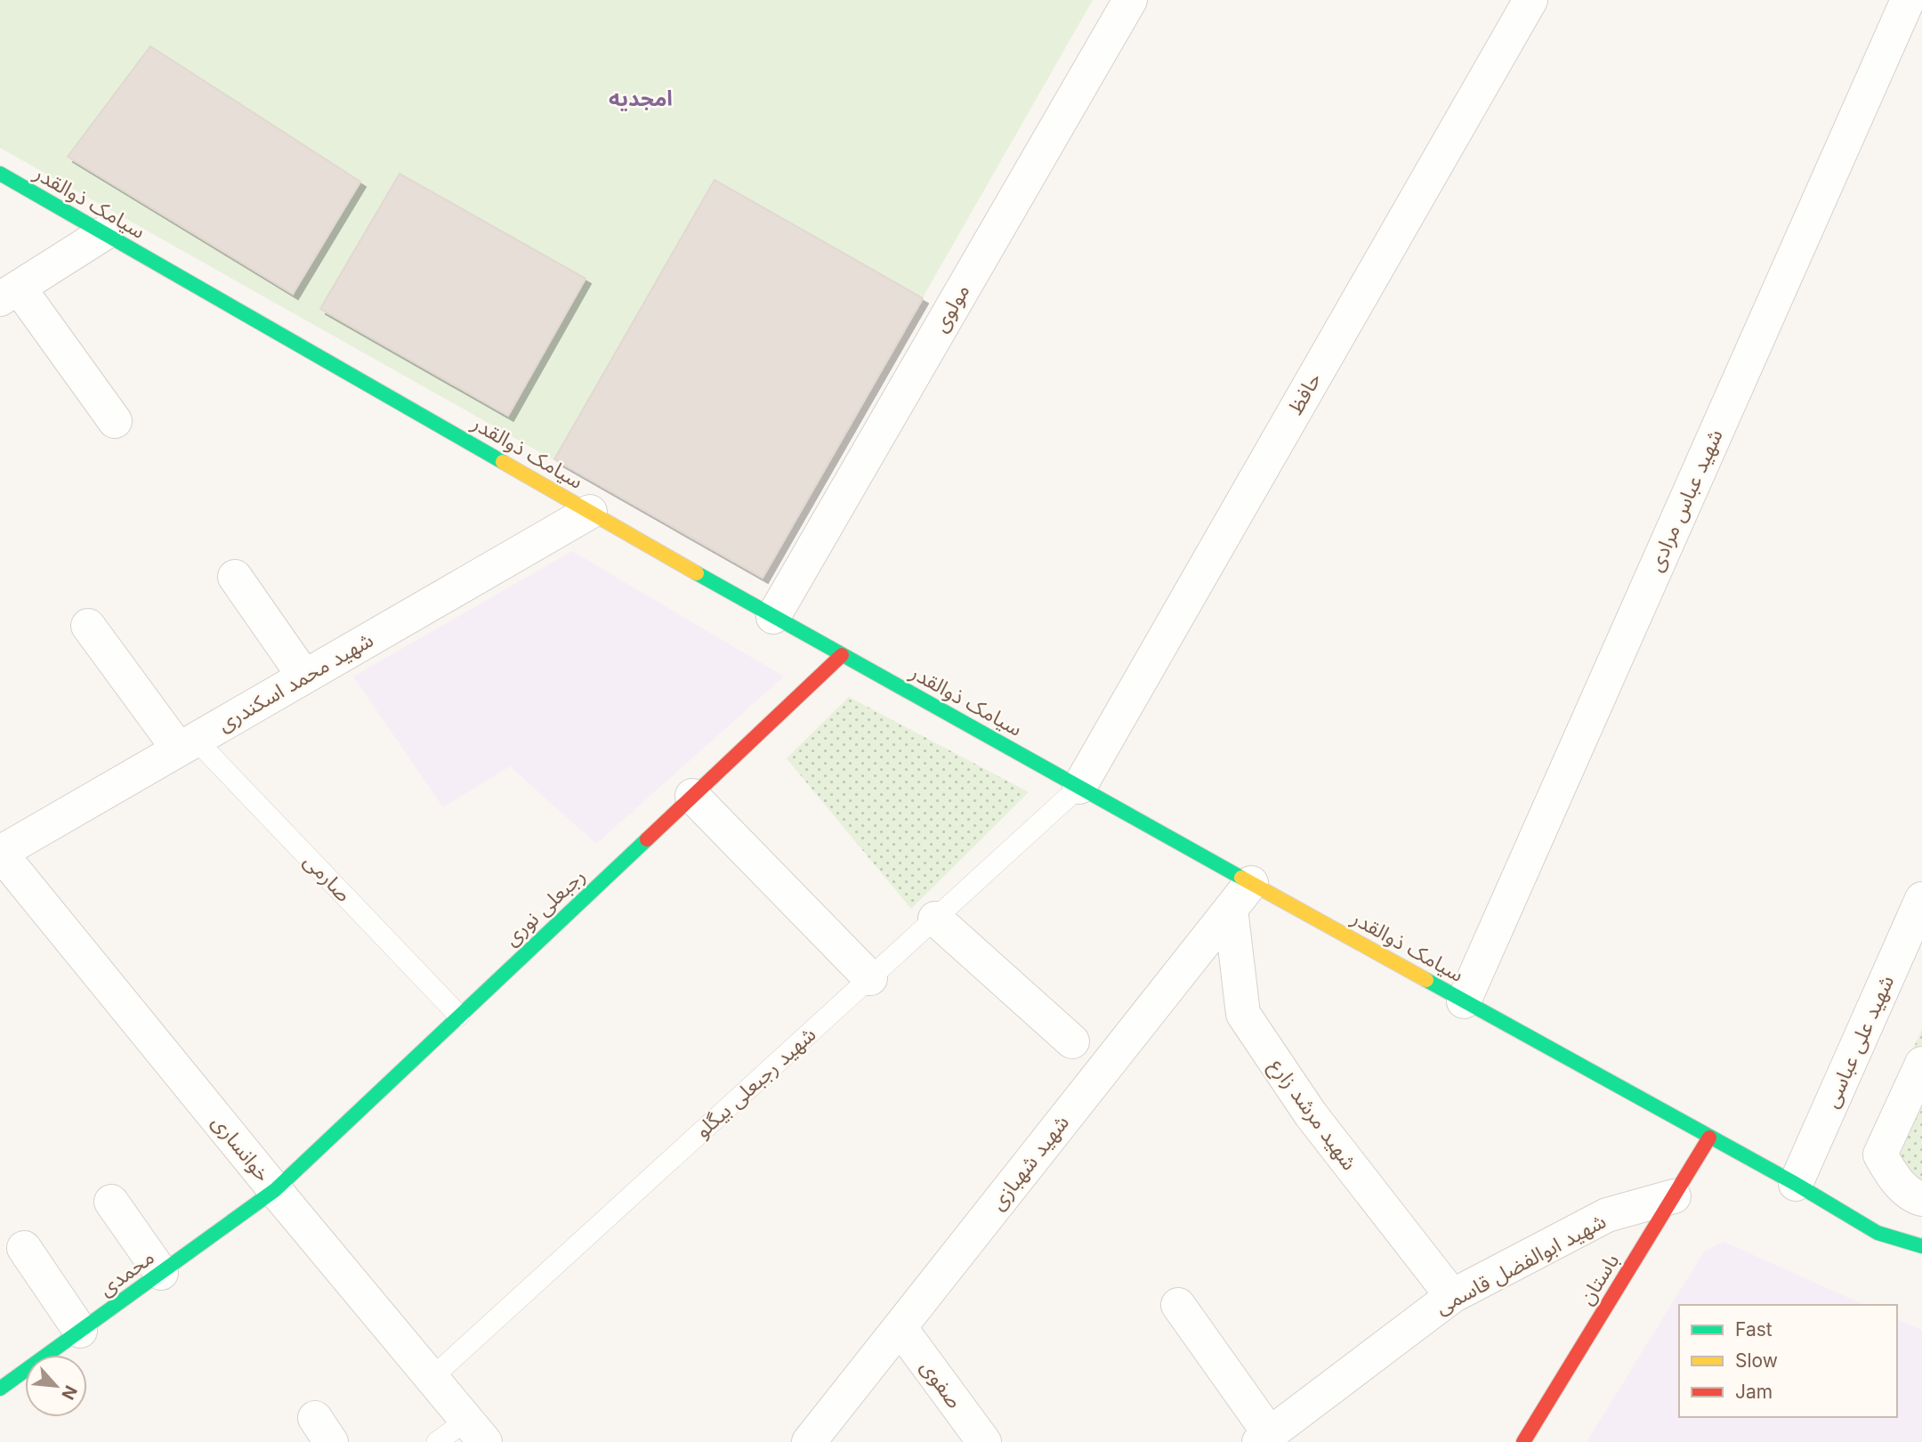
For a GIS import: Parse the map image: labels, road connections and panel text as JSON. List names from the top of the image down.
{
  "streets": {
    "street": [
      "سیامک ذوالقدر",
      "مولوی",
      "حافظ",
      "شهید عباس مرادی",
      "شهید محمد اسکندری",
      "رجبعلی نوری",
      "شهید علی عباسی",
      "شهید مرشد زارع",
      "خوانساری",
      "شهید شهبازی",
      "شهید ابوالفضل قاسمی",
      "محمدی",
      "باستان",
      "صفوی"
    ],
    "lane": ["صارمی", "شهید رجبعلی بیگلو"]
  },
  "crossings": [
    ["سیامک ذوالقدر", "مولوی"],
    ["سیامک ذوالقدر", "حافظ"],
    ["سیامک ذوالقدر", "شهید عباس مرادی"],
    ["سیامک ذوالقدر", "شهید محمد اسکندری"],
    ["سیامک ذوالقدر", "رجبعلی نوری"],
    ["سیامک ذوالقدر", "شهید علی عباسی"],
    ["سیامک ذوالقدر", "شهید رجبعلی بیگلو"],
    ["سیامک ذوالقدر", "شهید شهبازی"],
    ["سیامک ذوالقدر", "باستان"],
    ["حافظ", "شهید رجبعلی بیگلو"],
    ["شهید محمد اسکندری", "صارمی"],
    ["شهید محمد اسکندری", "خوانساری"],
    ["صارمی", "رجبعلی نوری"],
    ["رجبعلی نوری", "خوانساری"],
    ["رجبعلی نوری", "محمدی"],
    ["شهید رجبعلی بیگلو", "خوانساری"],
    ["شهید مرشد زارع", "شهید شهبازی"],
    ["شهید مرشد زارع", "شهید ابوالفضل قاسمی"],
    ["خوانساری", "محمدی"],
    ["شهید شهبازی", "صفوی"],
    ["شهید ابوالفضل قاسمی", "باستان"]
  ],
  "districts": ["امجدیه"],
  "legend": ["Fast", "Slow", "Jam"],
  "north": "bottom right"
}
